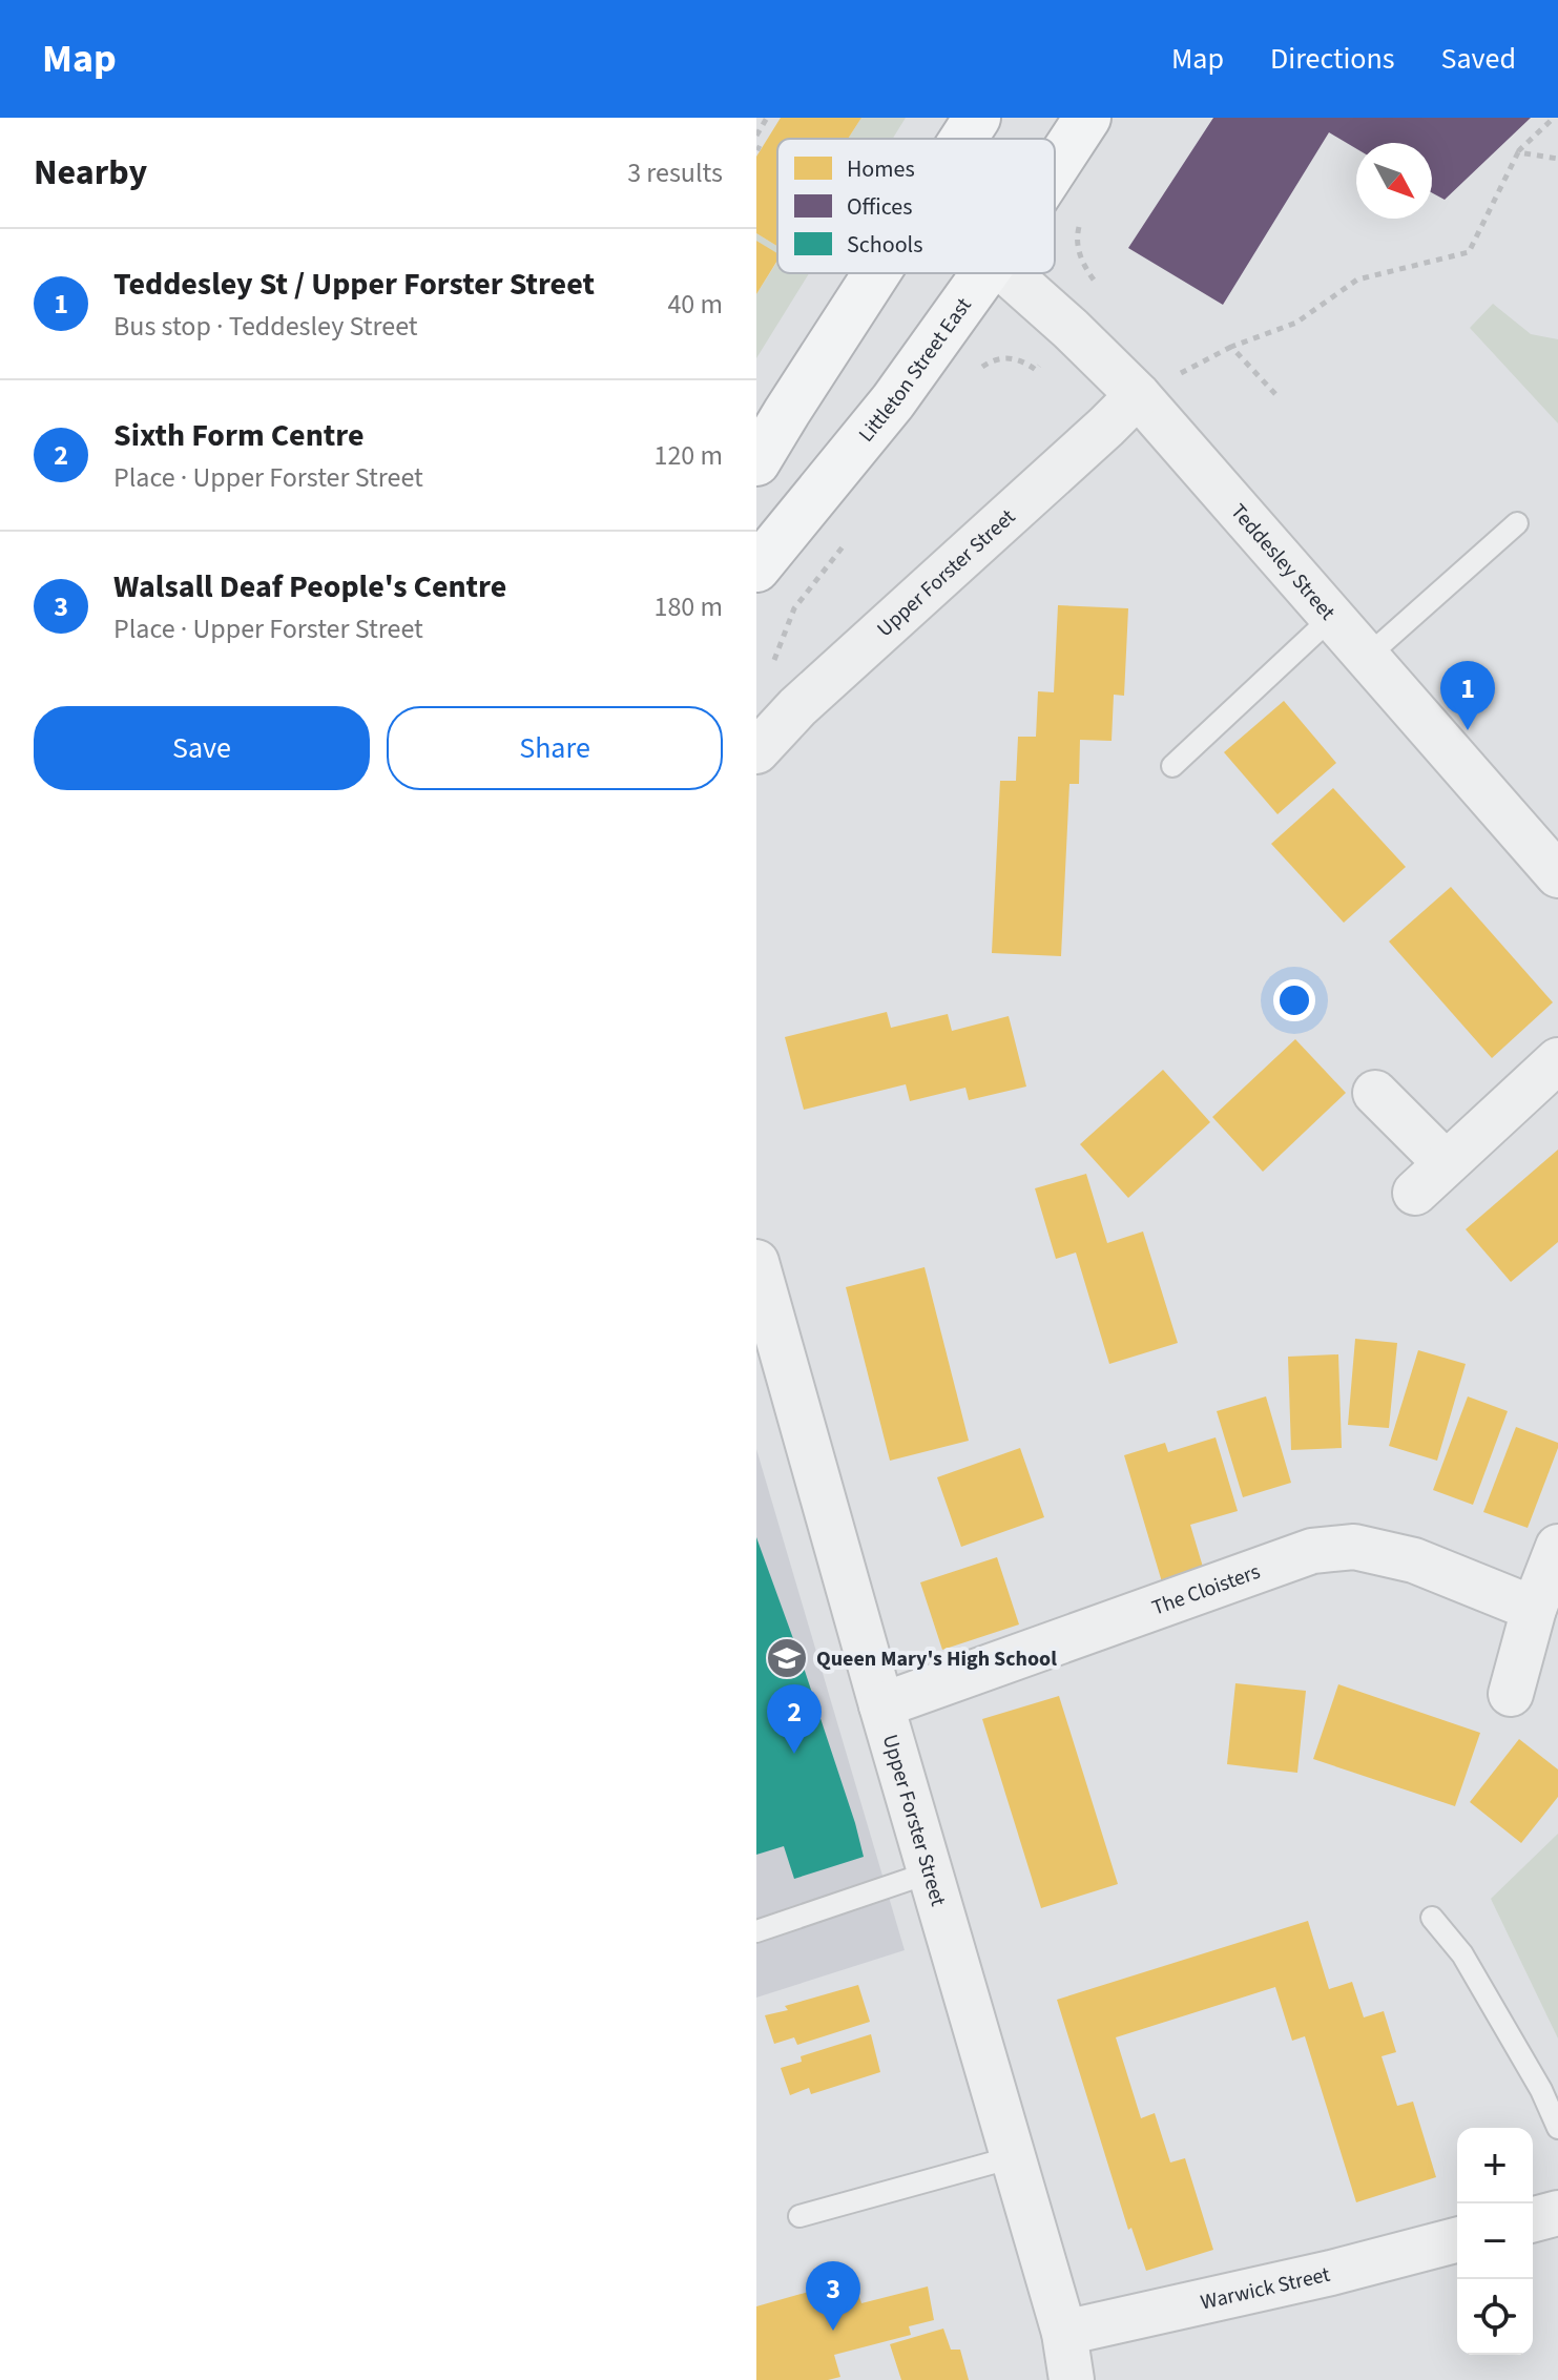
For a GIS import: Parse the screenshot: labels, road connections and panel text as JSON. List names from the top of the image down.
{
  "streets": {
    "highway": ["Littleton Street East"],
    "street": [
      "Teddesley Street",
      "Upper Forster Street",
      "The Cloisters",
      "Warwick Street"
    ]
  },
  "crossings": [
    ["Teddesley Street", "Upper Forster Street"],
    ["Upper Forster Street", "The Cloisters"],
    ["Upper Forster Street", "Warwick Street"]
  ],
  "places": {
    "school or university": ["Queen Mary's High School"]
  },
  "legend": ["Homes", "Offices", "Schools"],
  "north": "bottom right",
  "page": {
    "header": "Map",
    "nav": ["Map", "Directions", "Saved"],
    "heading": ["Nearby", "3 results"],
    "list": [
      {
        "mark": "1",
        "name": "Teddesley St / Upper Forster Street",
        "note": "Bus stop · Teddesley Street",
        "value": "40 m"
      },
      {
        "mark": "2",
        "name": "Sixth Form Centre",
        "note": "Place · Upper Forster Street",
        "value": "120 m"
      },
      {
        "mark": "3",
        "name": "Walsall Deaf People's Centre",
        "note": "Place · Upper Forster Street",
        "value": "180 m"
      }
    ],
    "pins": ["1", "2", "3"],
    "buttons": ["Save", "Share"],
    "map_buttons": ["+", "−"]
  }
}
